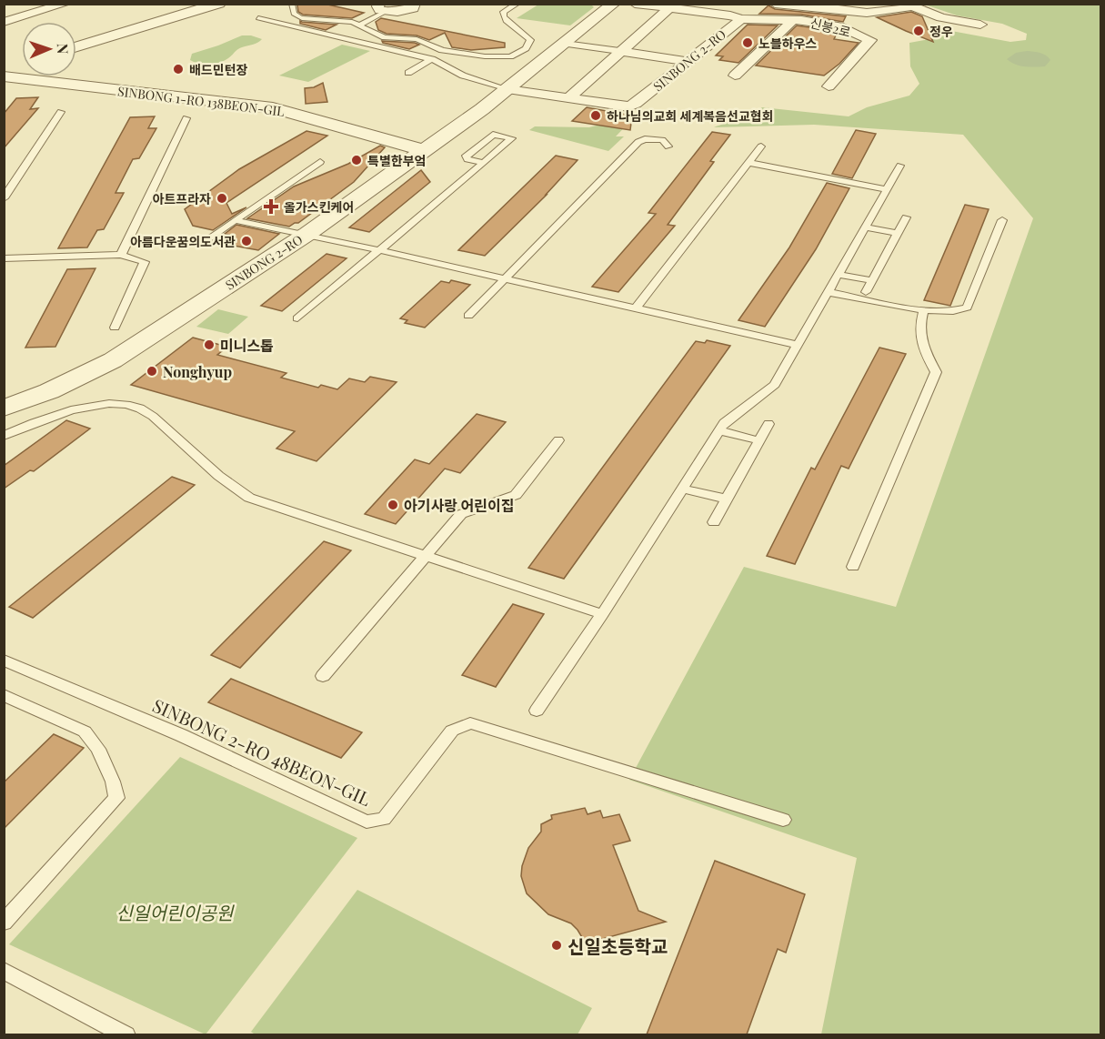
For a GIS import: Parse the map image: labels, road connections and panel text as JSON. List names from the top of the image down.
{
  "streets": {
    "street": ["신봉2로", "SINBONG 2-RO", "SINBONG 1-RO 138BEON-GIL"],
    "lane": ["SINBONG 2-RO 48BEON-GIL"]
  },
  "crossings": [
    ["신봉2로", "SINBONG 2-RO"],
    ["SINBONG 2-RO", "SINBONG 1-RO 138BEON-GIL"]
  ],
  "parks": ["신일어린이공원"],
  "places": {
    "other": [
      "정우",
      "노블하우스",
      "배드민턴장",
      "하나님의교회 세계복음선교협회",
      "특별한부엌",
      "아트프라자",
      "아름다운꿈의도서관",
      "미니스톱",
      "Nonghyup",
      "아기사랑 어린이집",
      "신일초등학교"
    ],
    "health": ["올가스킨케어"]
  },
  "north": "right"
}
